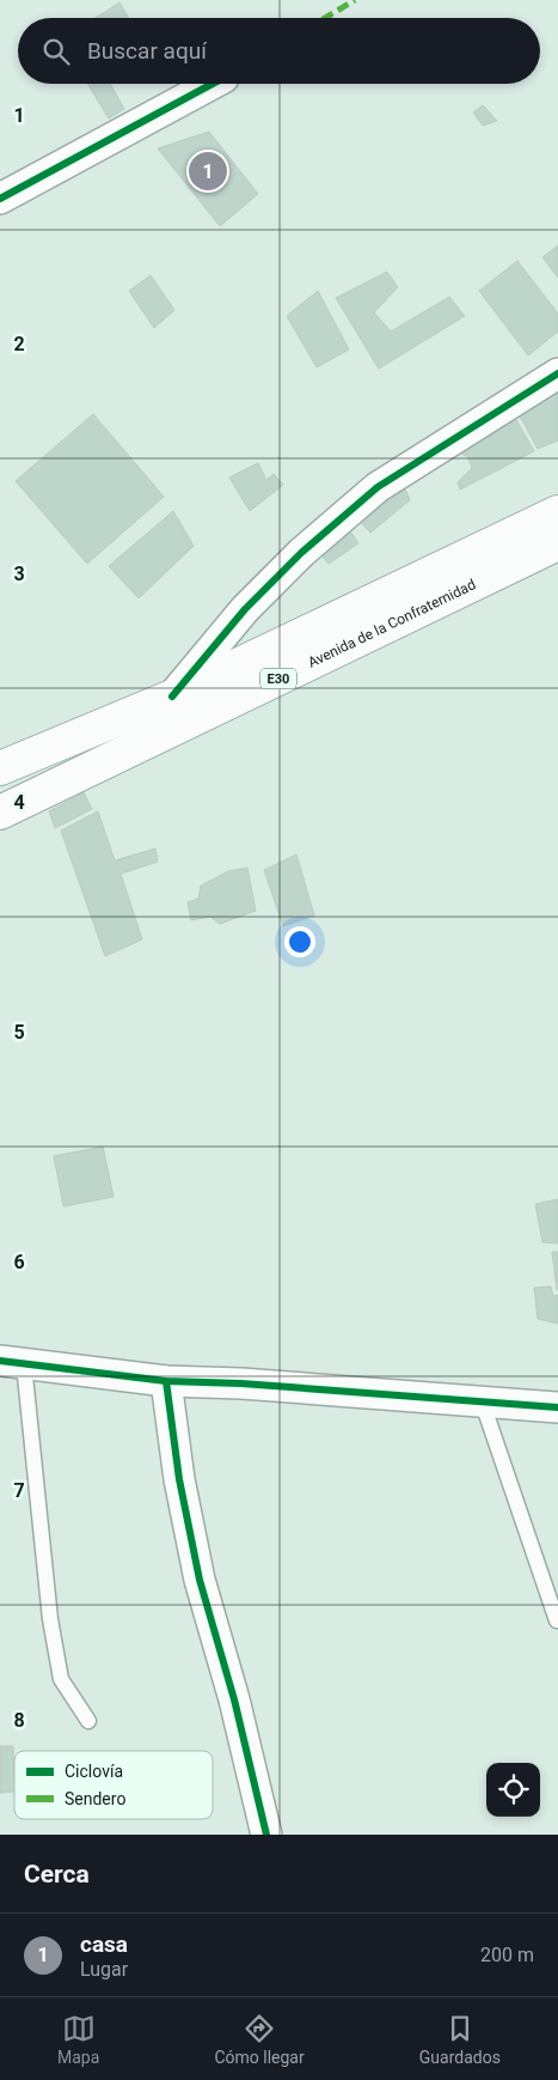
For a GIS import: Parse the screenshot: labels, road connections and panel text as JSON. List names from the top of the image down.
{
  "streets": {
    "highway": ["Avenida de la Confraternidad", "E30"]
  },
  "legend": ["Ciclovía", "Sendero"],
  "page": {
    "search": "Buscar aquí",
    "pins": "1",
    "heading": "Cerca",
    "list": [
      {
        "mark": "1",
        "name": "casa",
        "note": "Lugar",
        "value": "200 m"
      }
    ],
    "nav": ["Mapa", "Cómo llegar", "Guardados"]
  },
  "grid": {
    "rows": [
      "1",
      "2",
      "3",
      "4",
      "5",
      "6",
      "7",
      "8"
    ]
  }
}
